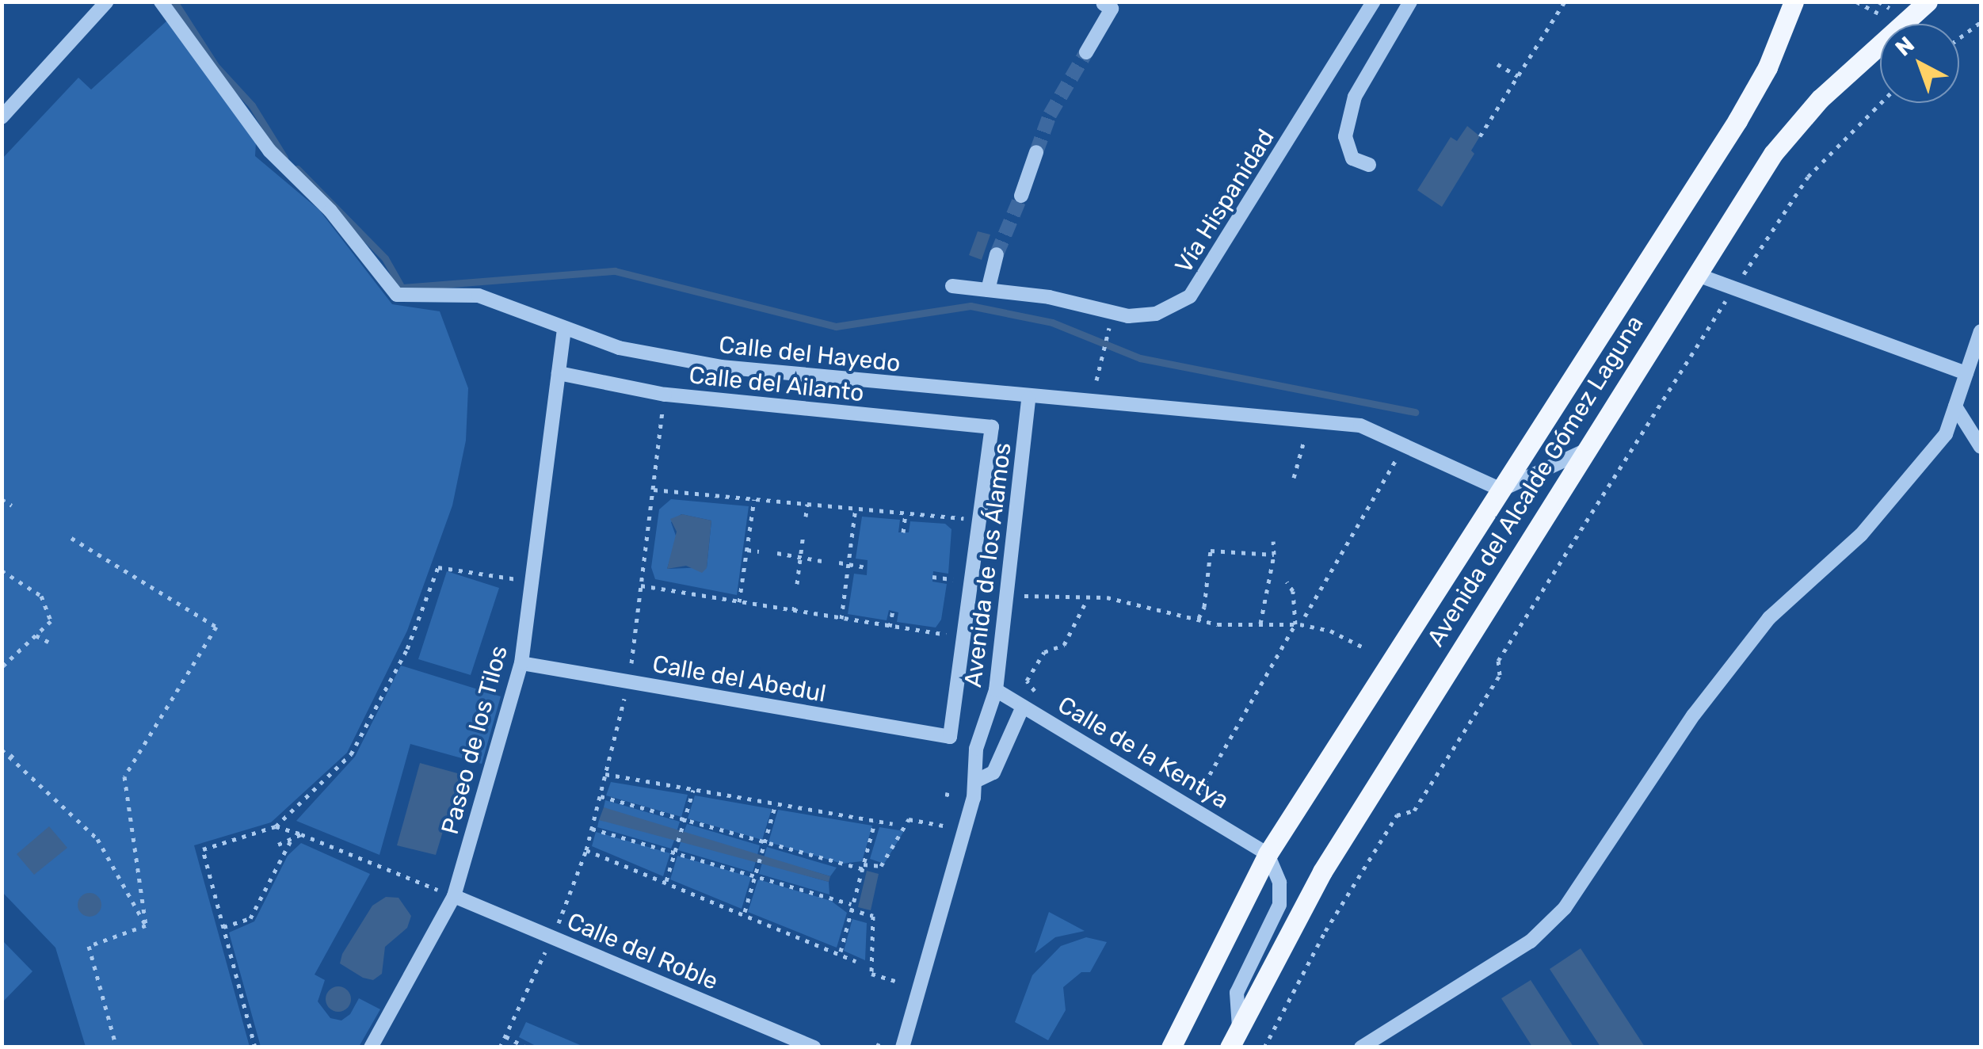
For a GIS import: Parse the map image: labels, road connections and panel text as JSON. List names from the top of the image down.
{
  "streets": {
    "main road": ["Avenida del Alcalde Gómez Laguna"],
    "street": [
      "Vía Hispanidad",
      "Calle del Hayedo",
      "Calle del Ailanto",
      "Avenida de los Álamos",
      "Calle del Abedul",
      "Paseo de los Tilos",
      "Calle de la Kentya",
      "Calle del Roble"
    ]
  },
  "crossings": [
    ["Calle del Hayedo", "Avenida del Alcalde Gómez Laguna"],
    ["Calle del Hayedo", "Avenida de los Álamos"],
    ["Calle del Hayedo", "Paseo de los Tilos"],
    ["Calle del Ailanto", "Calle del Abedul"],
    ["Calle del Ailanto", "Paseo de los Tilos"],
    ["Avenida del Alcalde Gómez Laguna", "Calle de la Kentya"],
    ["Avenida de los Álamos", "Calle de la Kentya"],
    ["Calle del Abedul", "Paseo de los Tilos"],
    ["Paseo de los Tilos", "Calle del Roble"]
  ],
  "north": "top left"
}
